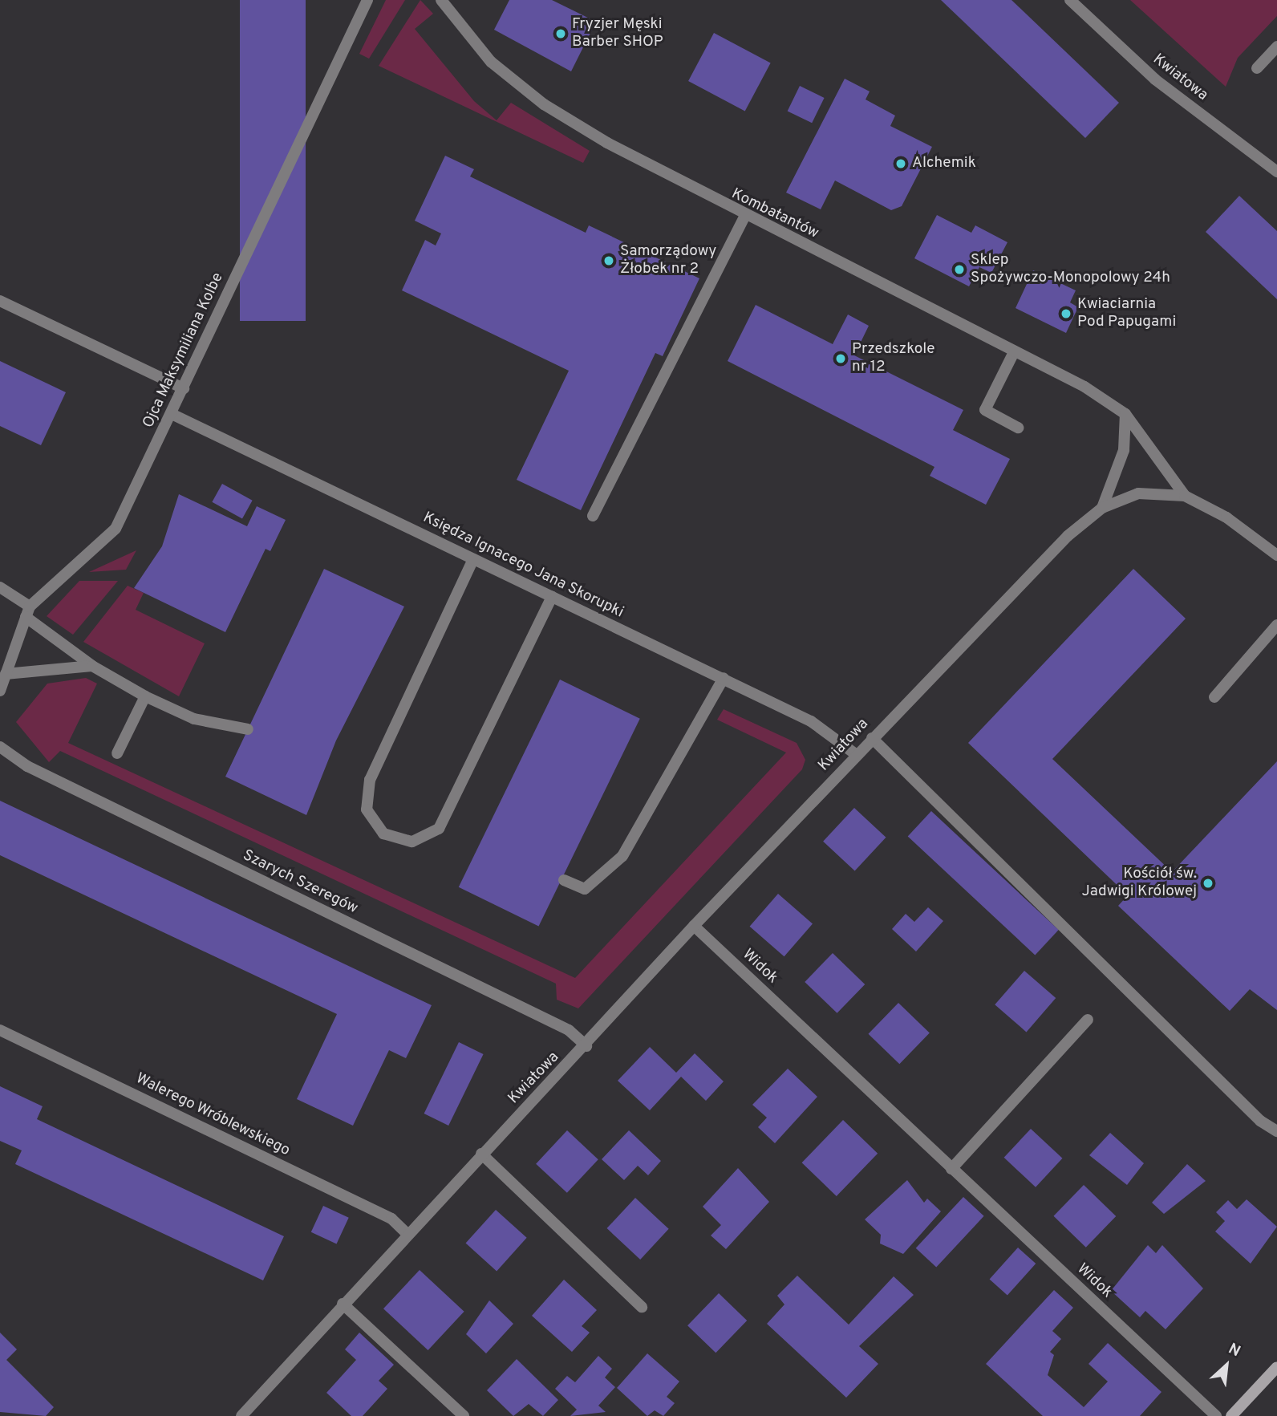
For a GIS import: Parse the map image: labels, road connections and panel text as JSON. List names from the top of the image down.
{
  "streets": {
    "street": [
      "Kwiatowa",
      "Kombatantów",
      "Ojca Maksymiliana Kolbe",
      "Księdza Ignacego Jana Skorupki",
      "Szarych Szeregów",
      "Widok",
      "Walerego Wróblewskiego"
    ]
  },
  "crossings": [
    ["Kwiatowa", "Kombatantów"],
    ["Kwiatowa", "Księdza Ignacego Jana Skorupki"],
    ["Kwiatowa", "Szarych Szeregów"],
    ["Kwiatowa", "Widok"],
    ["Kwiatowa", "Walerego Wróblewskiego"],
    ["Ojca Maksymiliana Kolbe", "Księdza Ignacego Jana Skorupki"]
  ],
  "places": [
    "Fryzjer Męski Barber SHOP",
    "Alchemik",
    "Samorządowy Żłobek nr 2",
    "Sklep Spożywczo-Monopolowy 24h",
    "Kwiaciarnia Pod Papugami",
    "Przedszkole nr 12",
    "Kościół św. Jadwigi Królowej"
  ],
  "north": "top right"
}
